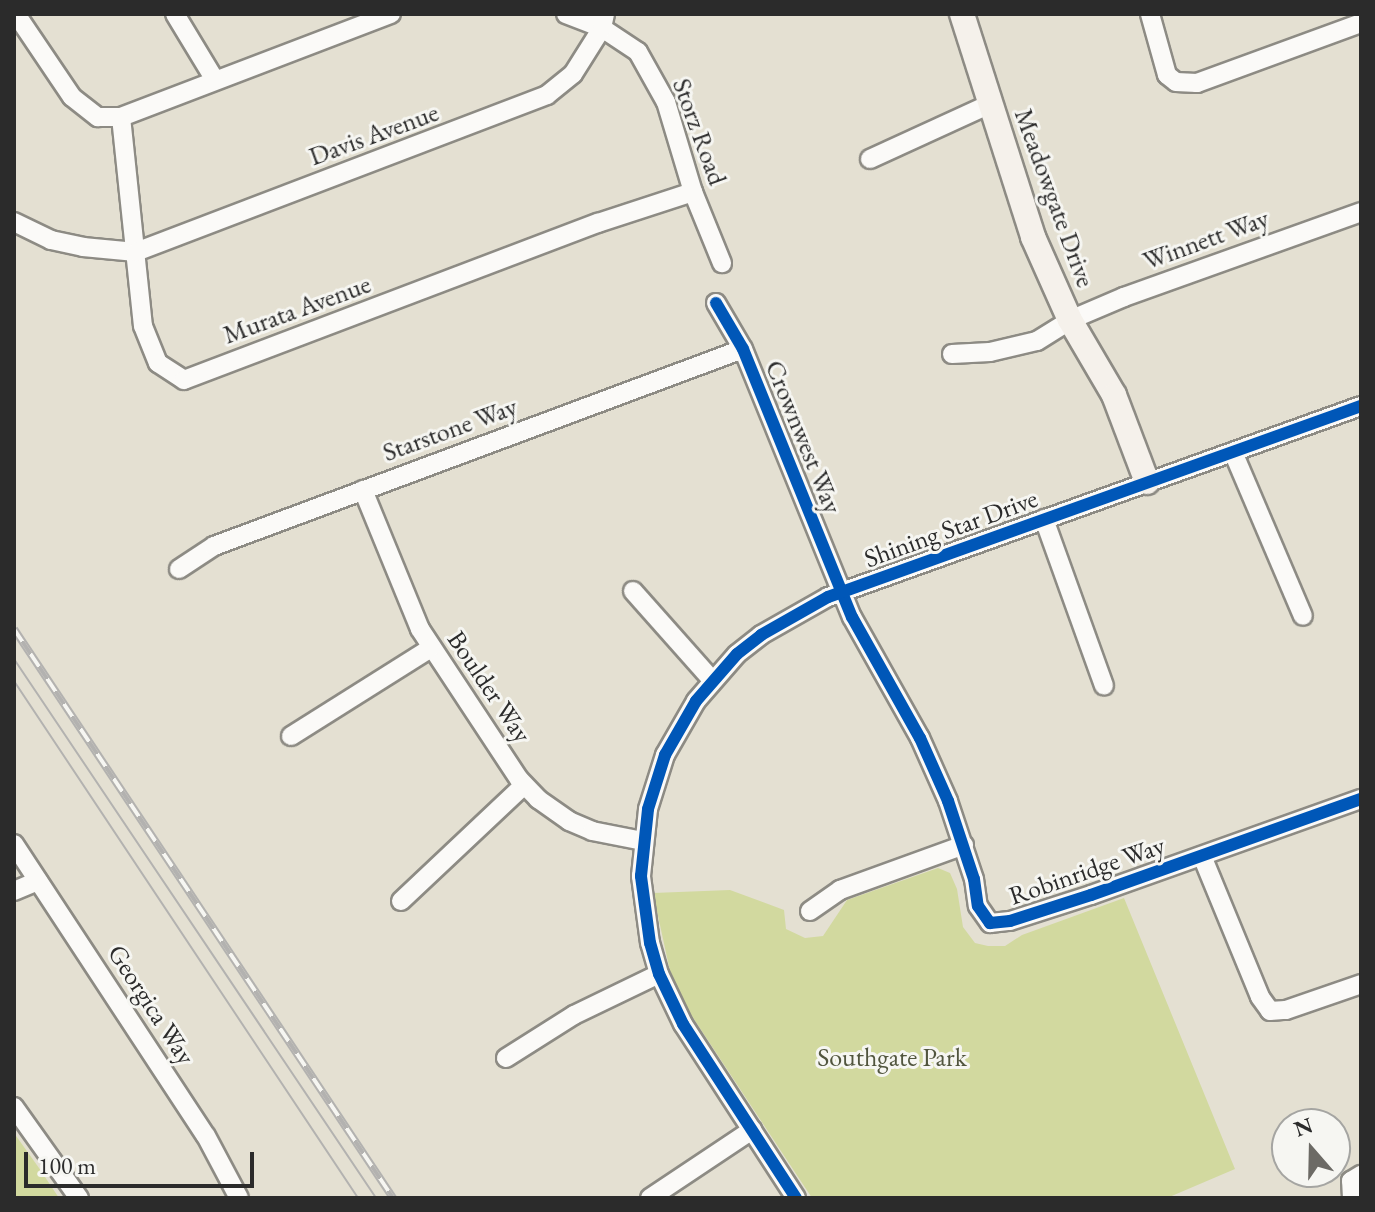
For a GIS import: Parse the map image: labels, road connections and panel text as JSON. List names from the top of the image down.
{
  "streets": {
    "street": [
      "Storz Road",
      "Davis Avenue",
      "Meadowgate Drive",
      "Winnett Way",
      "Murata Avenue",
      "Starstone Way",
      "Crownwest Way",
      "Shining Star Drive",
      "Boulder Way",
      "Robinridge Way",
      "Georgica Way"
    ]
  },
  "crossings": [
    ["Storz Road", "Davis Avenue"],
    ["Storz Road", "Murata Avenue"],
    ["Davis Avenue", "Murata Avenue"],
    ["Meadowgate Drive", "Winnett Way"],
    ["Meadowgate Drive", "Shining Star Drive"],
    ["Starstone Way", "Crownwest Way"],
    ["Starstone Way", "Boulder Way"],
    ["Crownwest Way", "Shining Star Drive"],
    ["Crownwest Way", "Robinridge Way"],
    ["Shining Star Drive", "Boulder Way"],
    ["Shining Star Drive", "Robinridge Way"]
  ],
  "parks": ["Southgate Park"],
  "scale_bar": "100 m",
  "north": "top"
}
